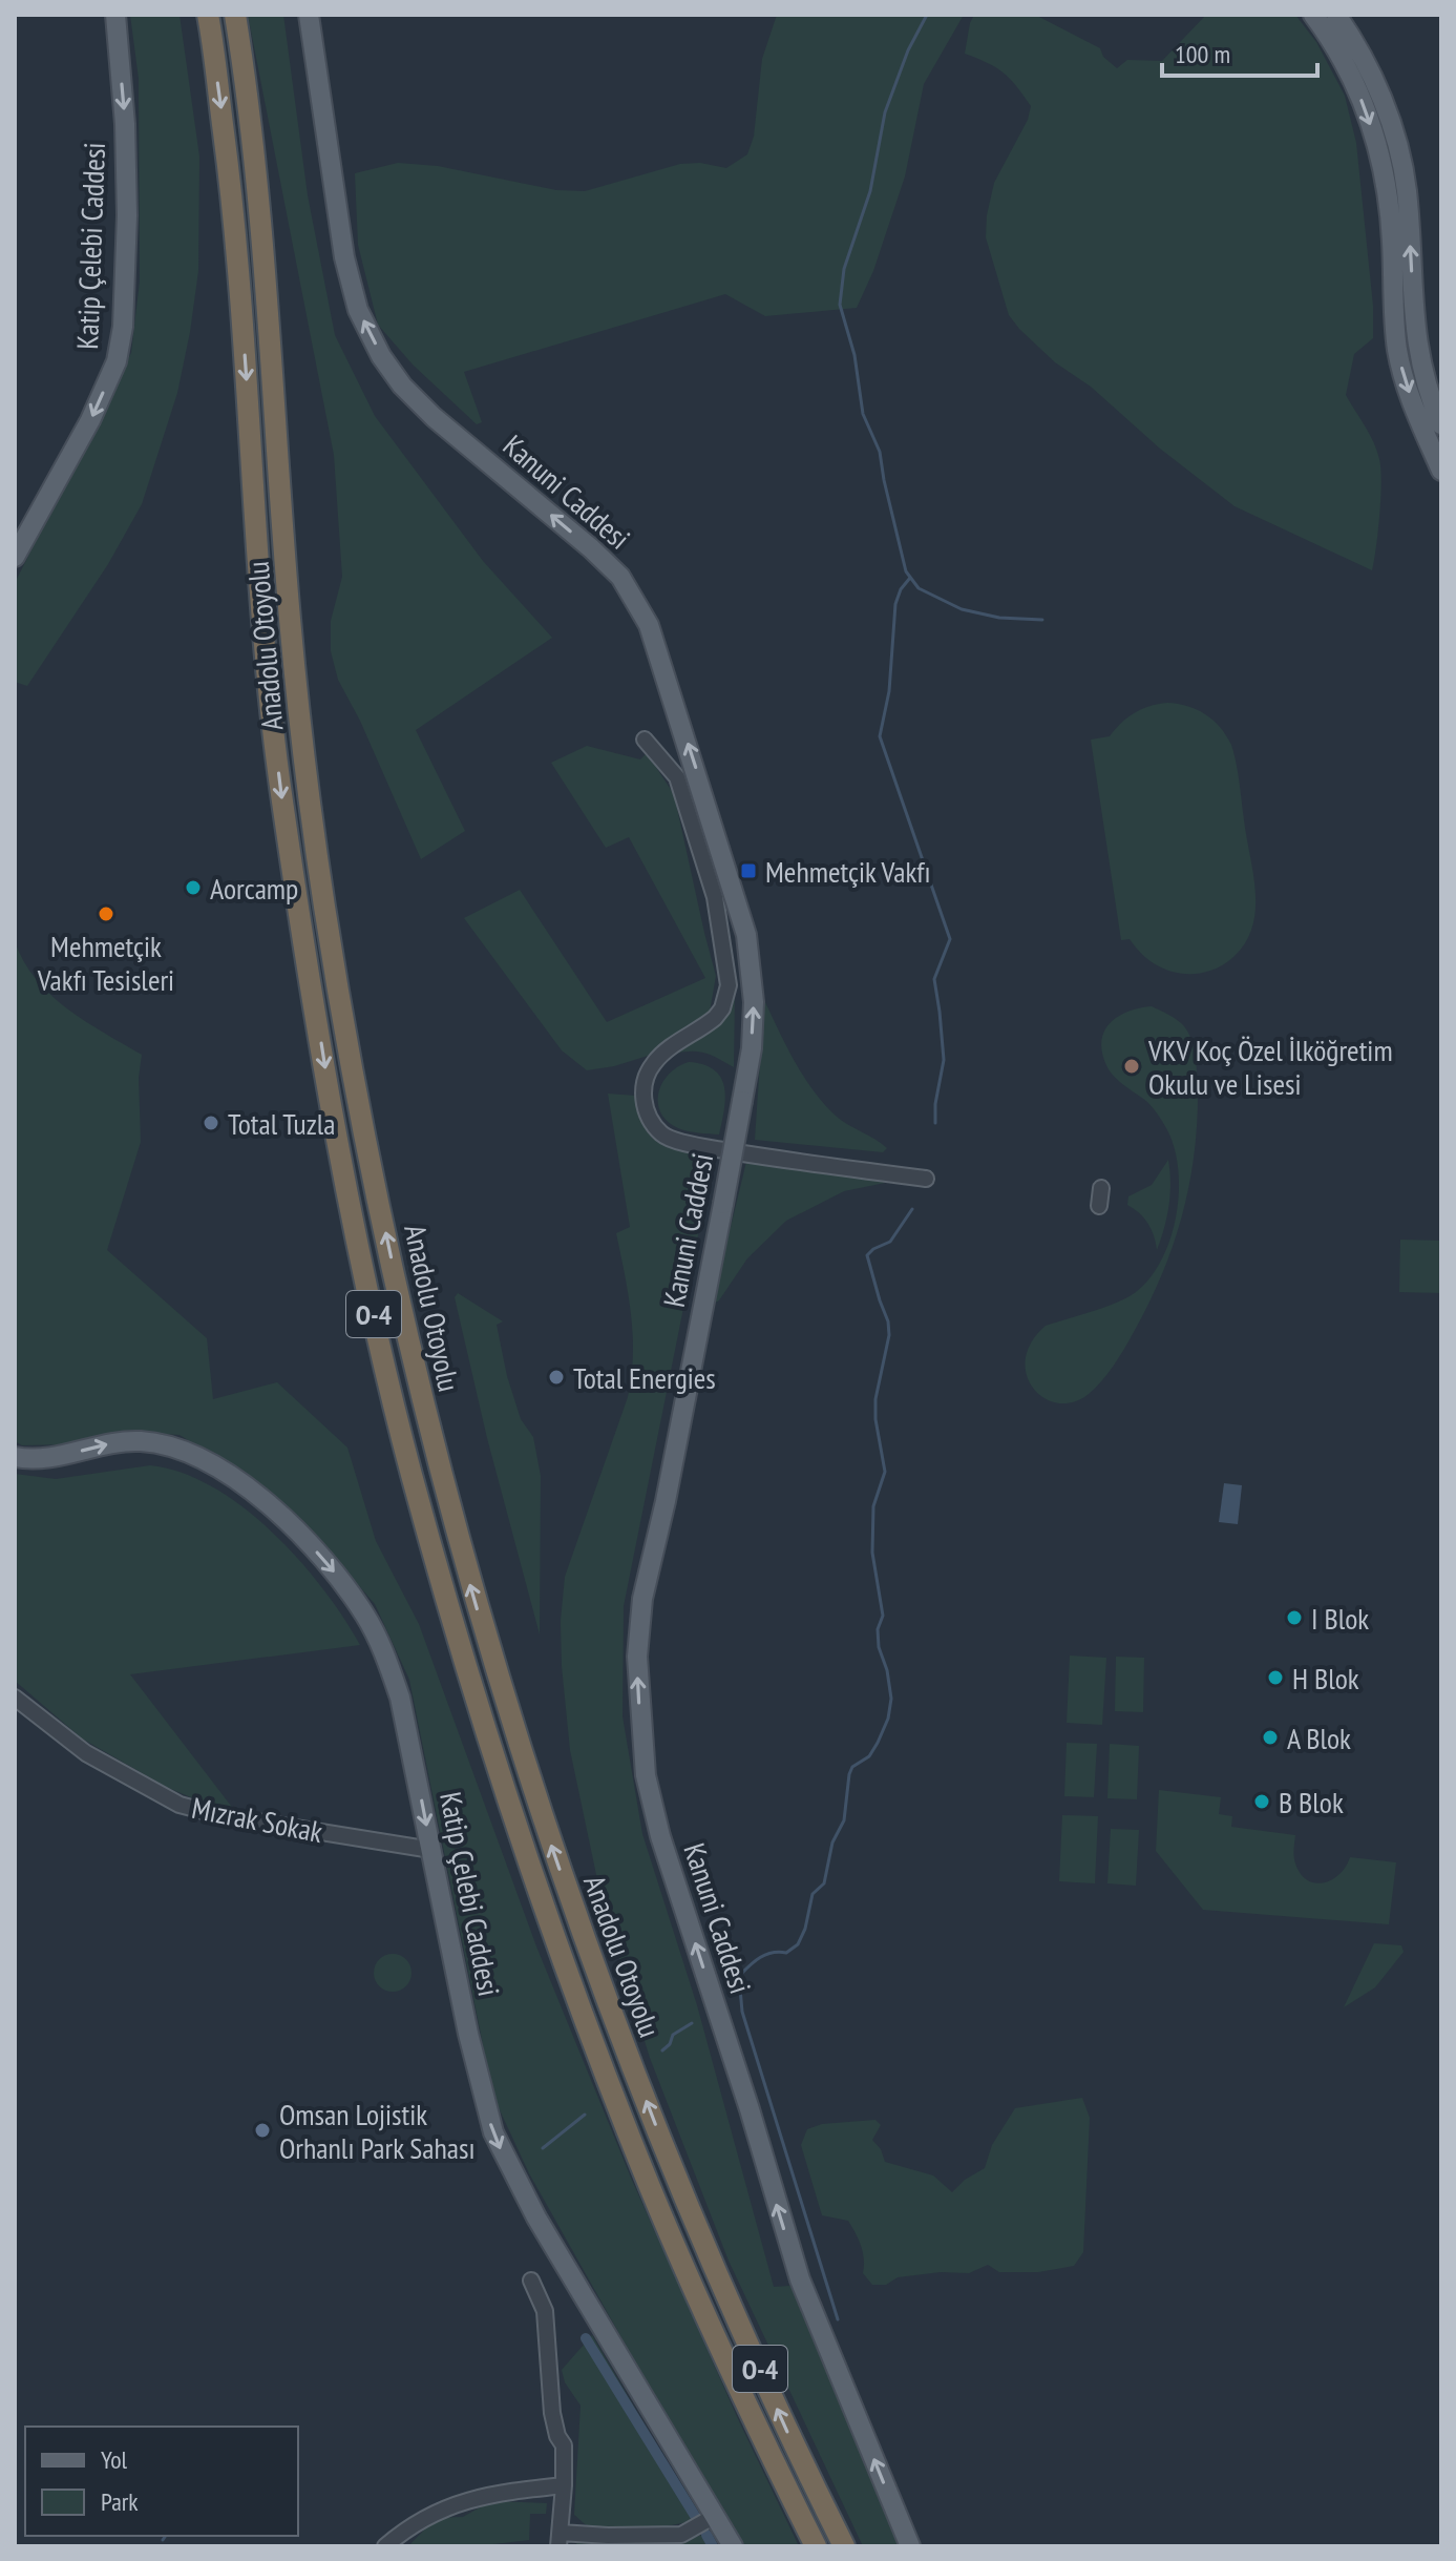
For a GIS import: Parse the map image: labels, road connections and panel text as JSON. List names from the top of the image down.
{
  "streets": {
    "highway": ["Anadolu Otoyolu", "O-4"],
    "main road": ["Katip Çelebi Caddesi", "Kanuni Caddesi"],
    "street": ["Mızrak Sokak"]
  },
  "crossings": [
    ["Katip Çelebi Caddesi", "Mızrak Sokak"]
  ],
  "one_way": ["Katip Çelebi Caddesi", "Kanuni Caddesi"],
  "places": {
    "transit": ["Mehmetçik Vakfı"],
    "other": [
      "Aorcamp",
      "Mehmetçik Vakfı Tesisleri",
      "VKV Koç Özel İlköğretim Okulu ve Lisesi",
      "Total Tuzla",
      "Total Energies",
      "I Blok",
      "H Blok",
      "A Blok",
      "B Blok",
      "Omsan Lojistik Orhanlı Park Sahası"
    ]
  },
  "legend": ["Yol", "Park"],
  "scale_bar": "100 m"
}
